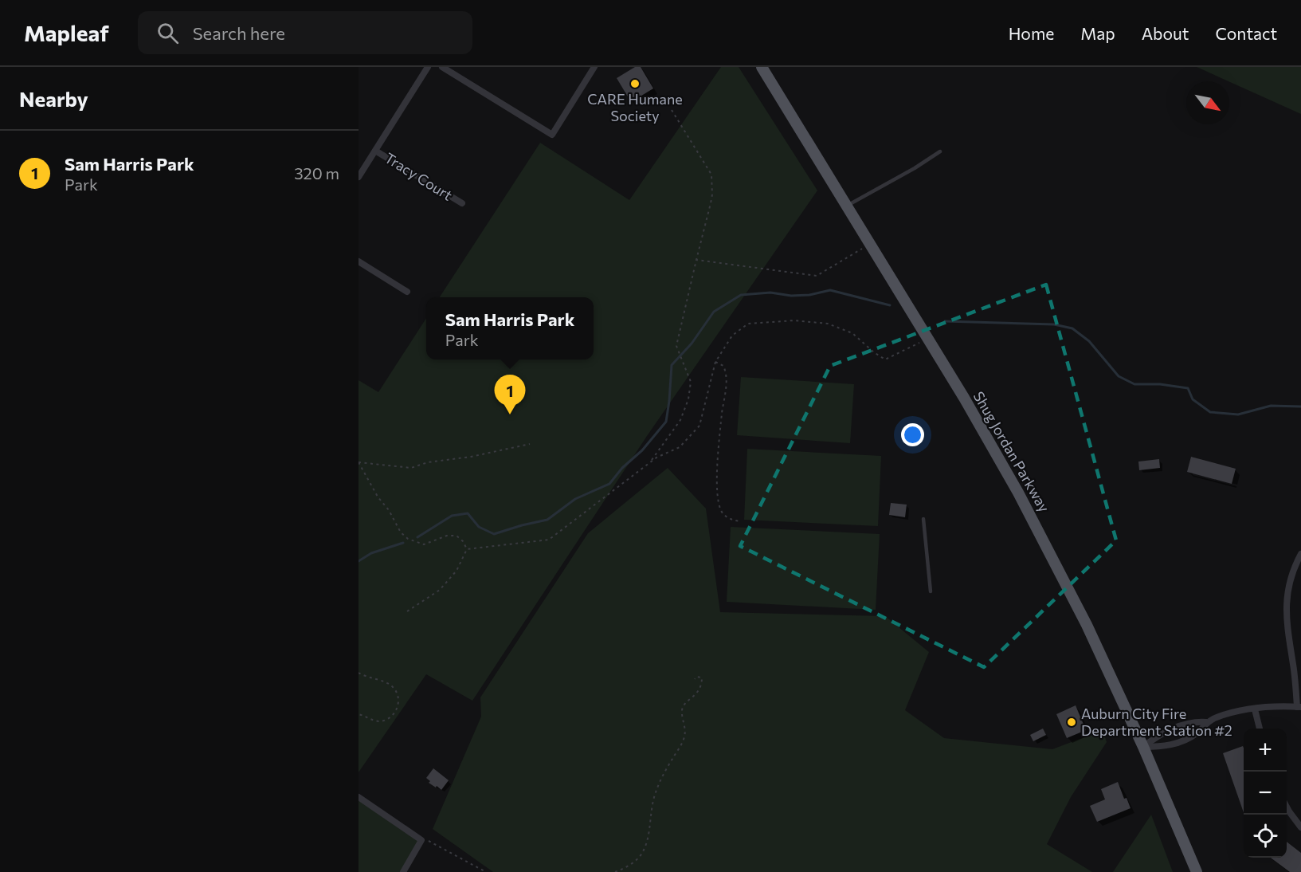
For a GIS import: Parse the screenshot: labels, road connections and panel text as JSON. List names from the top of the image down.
{
  "streets": {
    "main road": ["Shug Jordan Parkway"],
    "street": ["Tracy Court"]
  },
  "places": ["CARE Humane Society", "Auburn City Fire Department Station #2"],
  "north": "bottom right",
  "page": {
    "header": "Mapleaf",
    "search": "Search here",
    "nav": [
      "Home",
      "Map",
      "About",
      "Contact"
    ],
    "heading": "Nearby",
    "list": [
      {
        "mark": "1",
        "name": "Sam Harris Park",
        "note": "Park",
        "value": "320 m"
      }
    ],
    "popup": ["Sam Harris Park", "Park"],
    "pins": "1",
    "map_buttons": ["+", "−"]
  }
}
